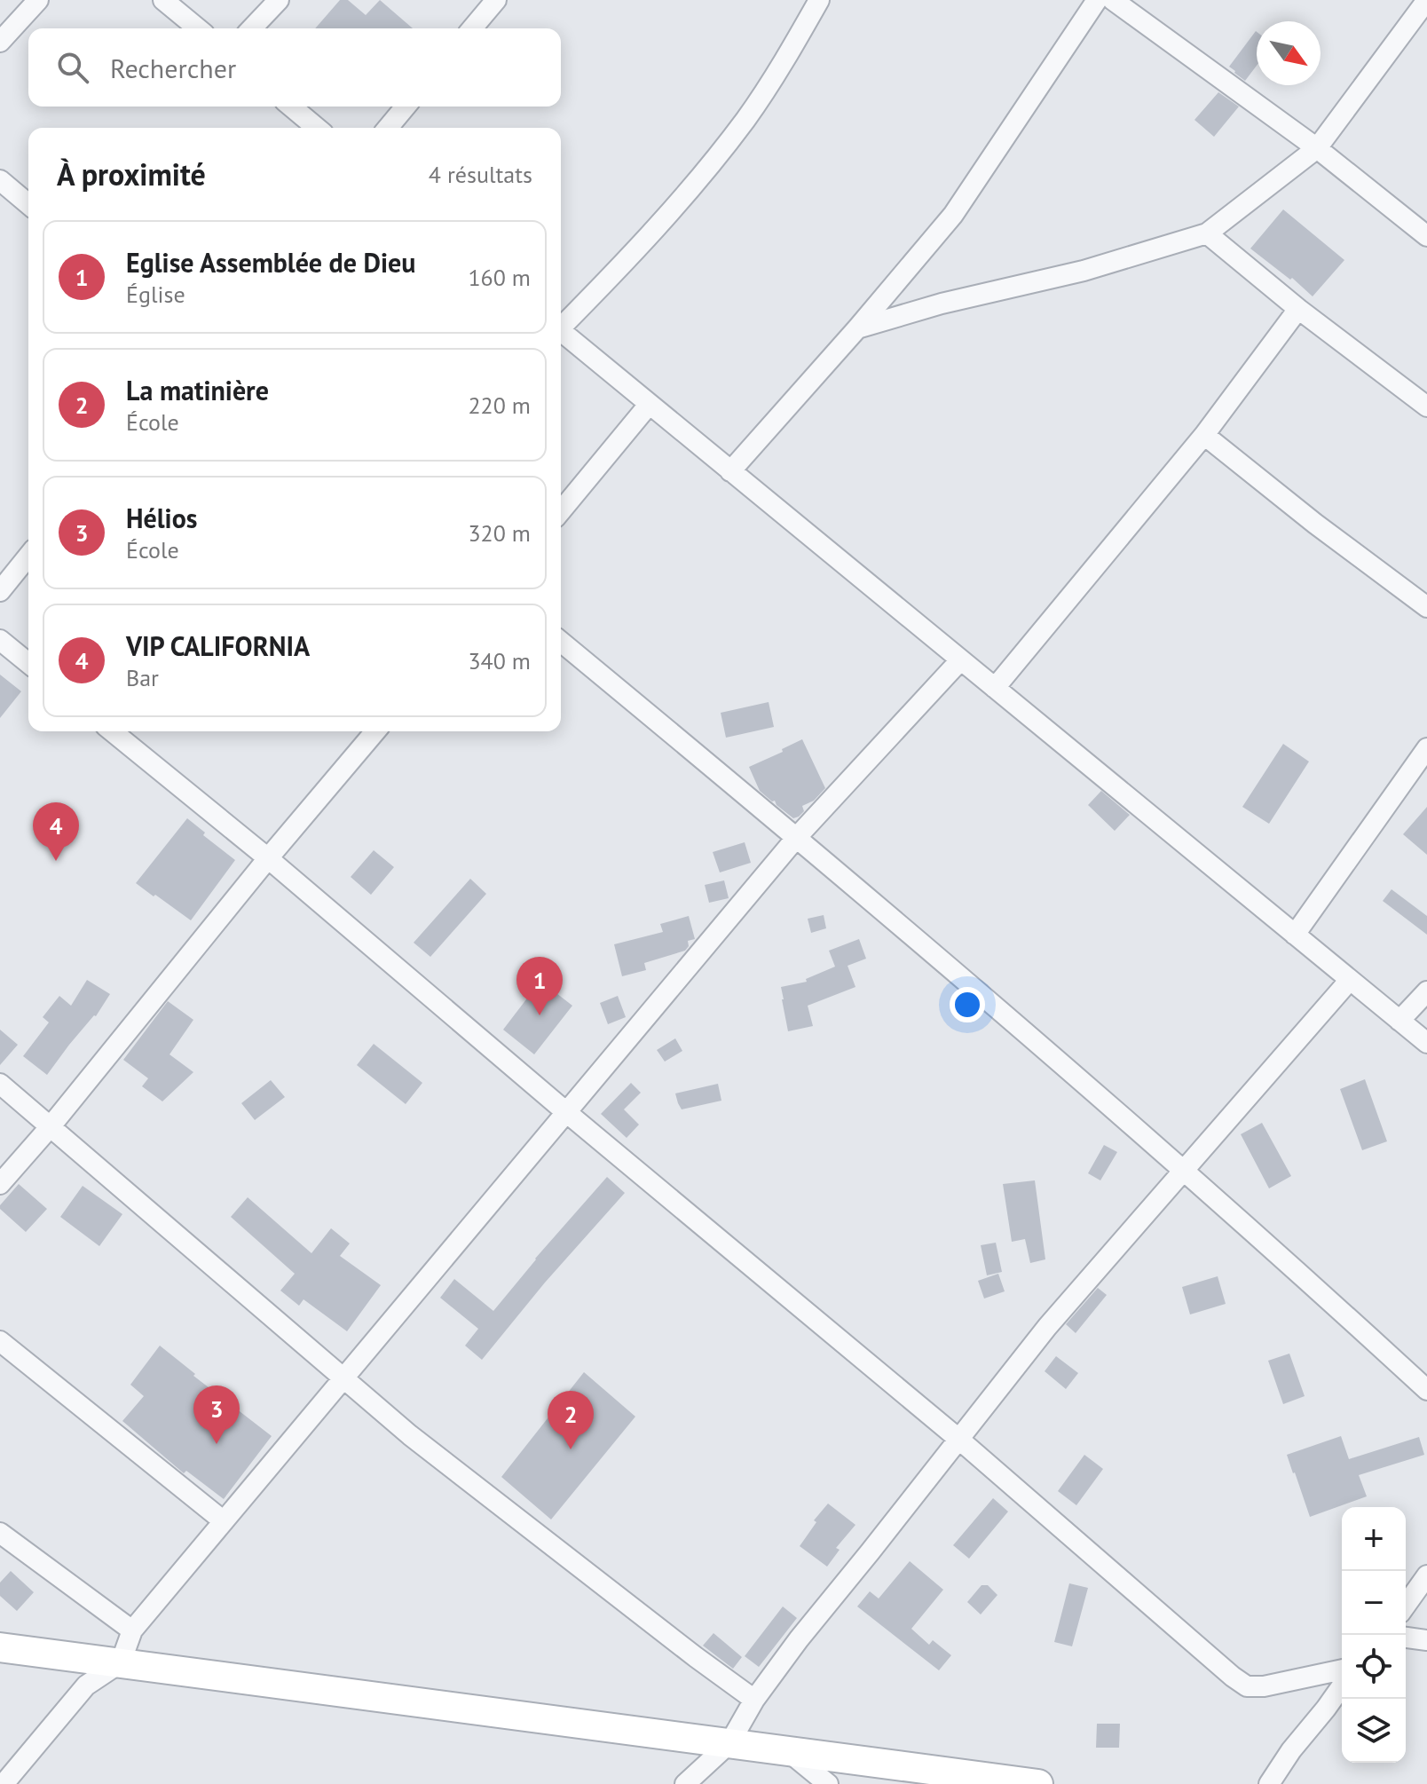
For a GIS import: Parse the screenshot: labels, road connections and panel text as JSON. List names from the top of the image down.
{
  "north": "bottom right",
  "page": {
    "search": "Rechercher",
    "heading": ["À proximité", "4 résultats"],
    "list": [
      {
        "mark": "1",
        "name": "Eglise Assemblée de Dieu",
        "note": "Église",
        "value": "160 m"
      },
      {
        "mark": "2",
        "name": "La matinière",
        "note": "École",
        "value": "220 m"
      },
      {
        "mark": "3",
        "name": "Hélios",
        "note": "École",
        "value": "320 m"
      },
      {
        "mark": "4",
        "name": "VIP CALIFORNIA",
        "note": "Bar",
        "value": "340 m"
      }
    ],
    "pins": [
      "4",
      "1",
      "3",
      "2"
    ],
    "map_buttons": ["+", "−"]
  }
}
